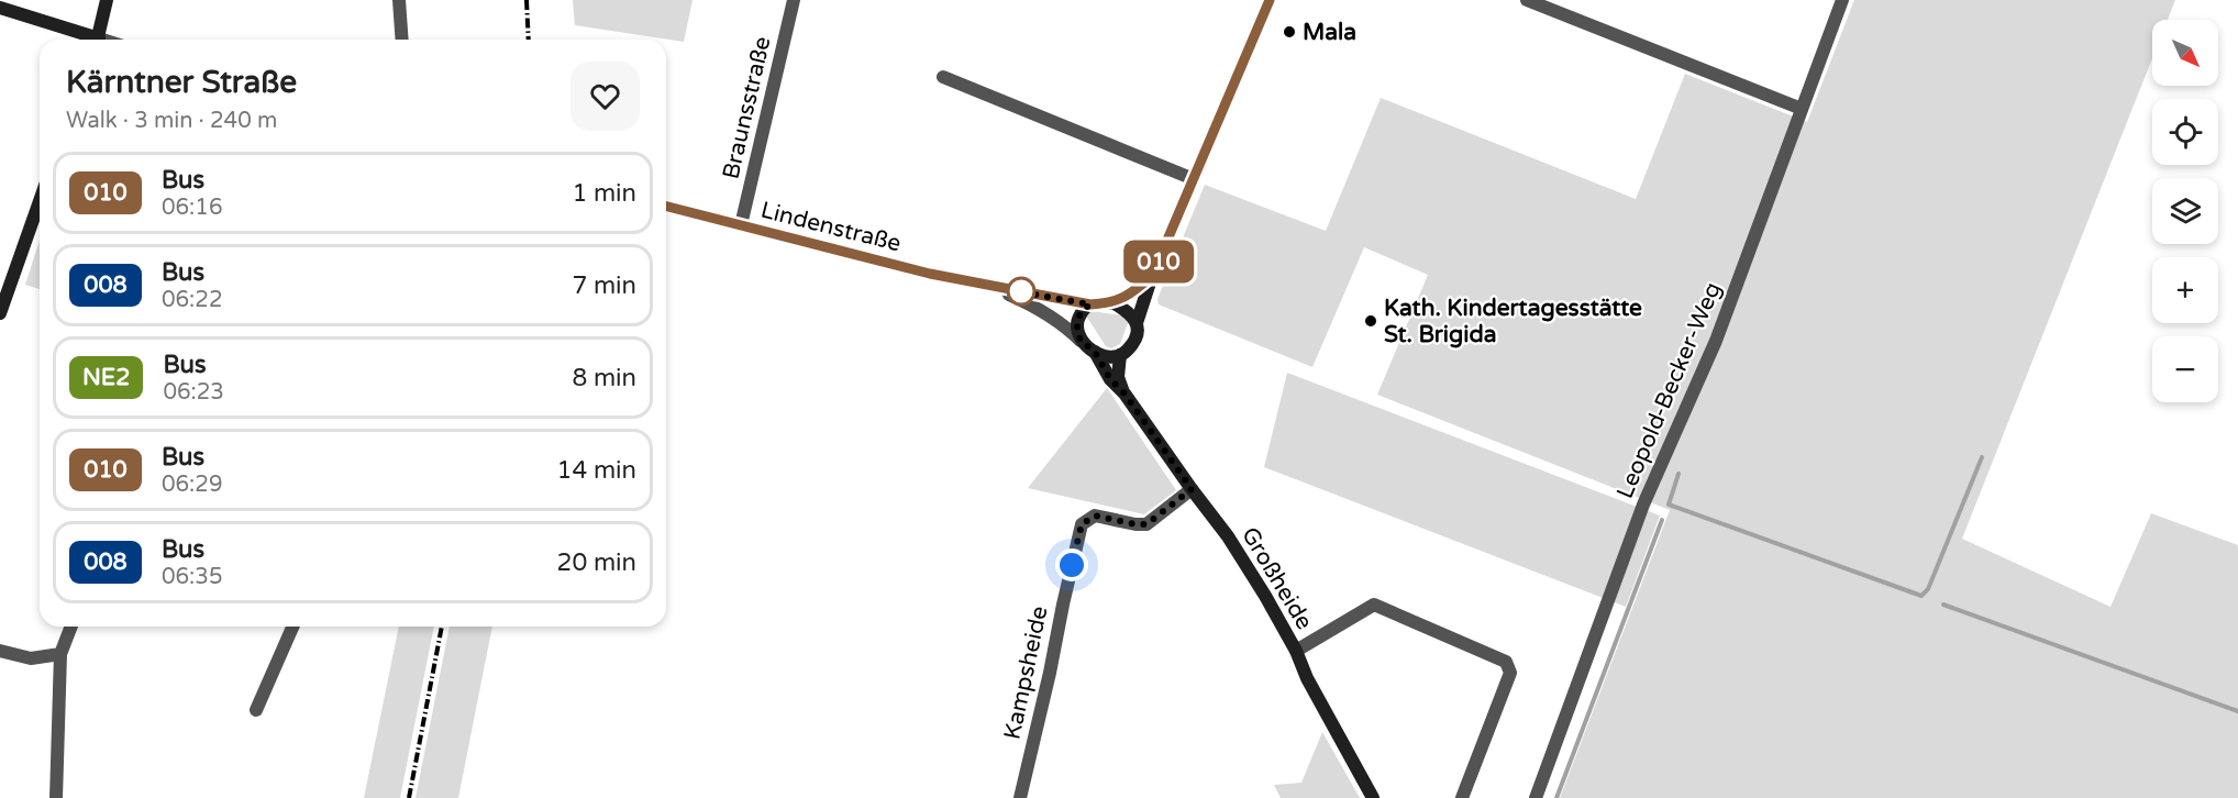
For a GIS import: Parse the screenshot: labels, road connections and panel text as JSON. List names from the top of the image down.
{
  "streets": {
    "street": [
      "Braunsstraße",
      "Lindenstraße",
      "Leopold-Becker-Weg",
      "Großheide",
      "Kampsheide"
    ]
  },
  "crossings": [
    ["Braunsstraße", "Lindenstraße"],
    ["Lindenstraße", "Großheide"],
    ["Großheide", "Kampsheide"]
  ],
  "places": ["Mala", "Kath. Kindertagesstätte St. Brigida"],
  "lines": ["bus line 010"],
  "north": "bottom right",
  "page": {
    "on_map": "010",
    "map_buttons": ["+", "−"],
    "heading": ["Kärntner Straße", "Walk · 3 min · 240 m"],
    "list": [
      {
        "mark": "010",
        "name": "Bus",
        "note": "06:16",
        "value": "1 min"
      },
      {
        "mark": "008",
        "name": "Bus",
        "note": "06:22",
        "value": "7 min"
      },
      {
        "mark": "NE2",
        "name": "Bus",
        "note": "06:23",
        "value": "8 min"
      },
      {
        "mark": "010",
        "name": "Bus",
        "note": "06:29",
        "value": "14 min"
      },
      {
        "mark": "008",
        "name": "Bus",
        "note": "06:35",
        "value": "20 min"
      }
    ]
  }
}
